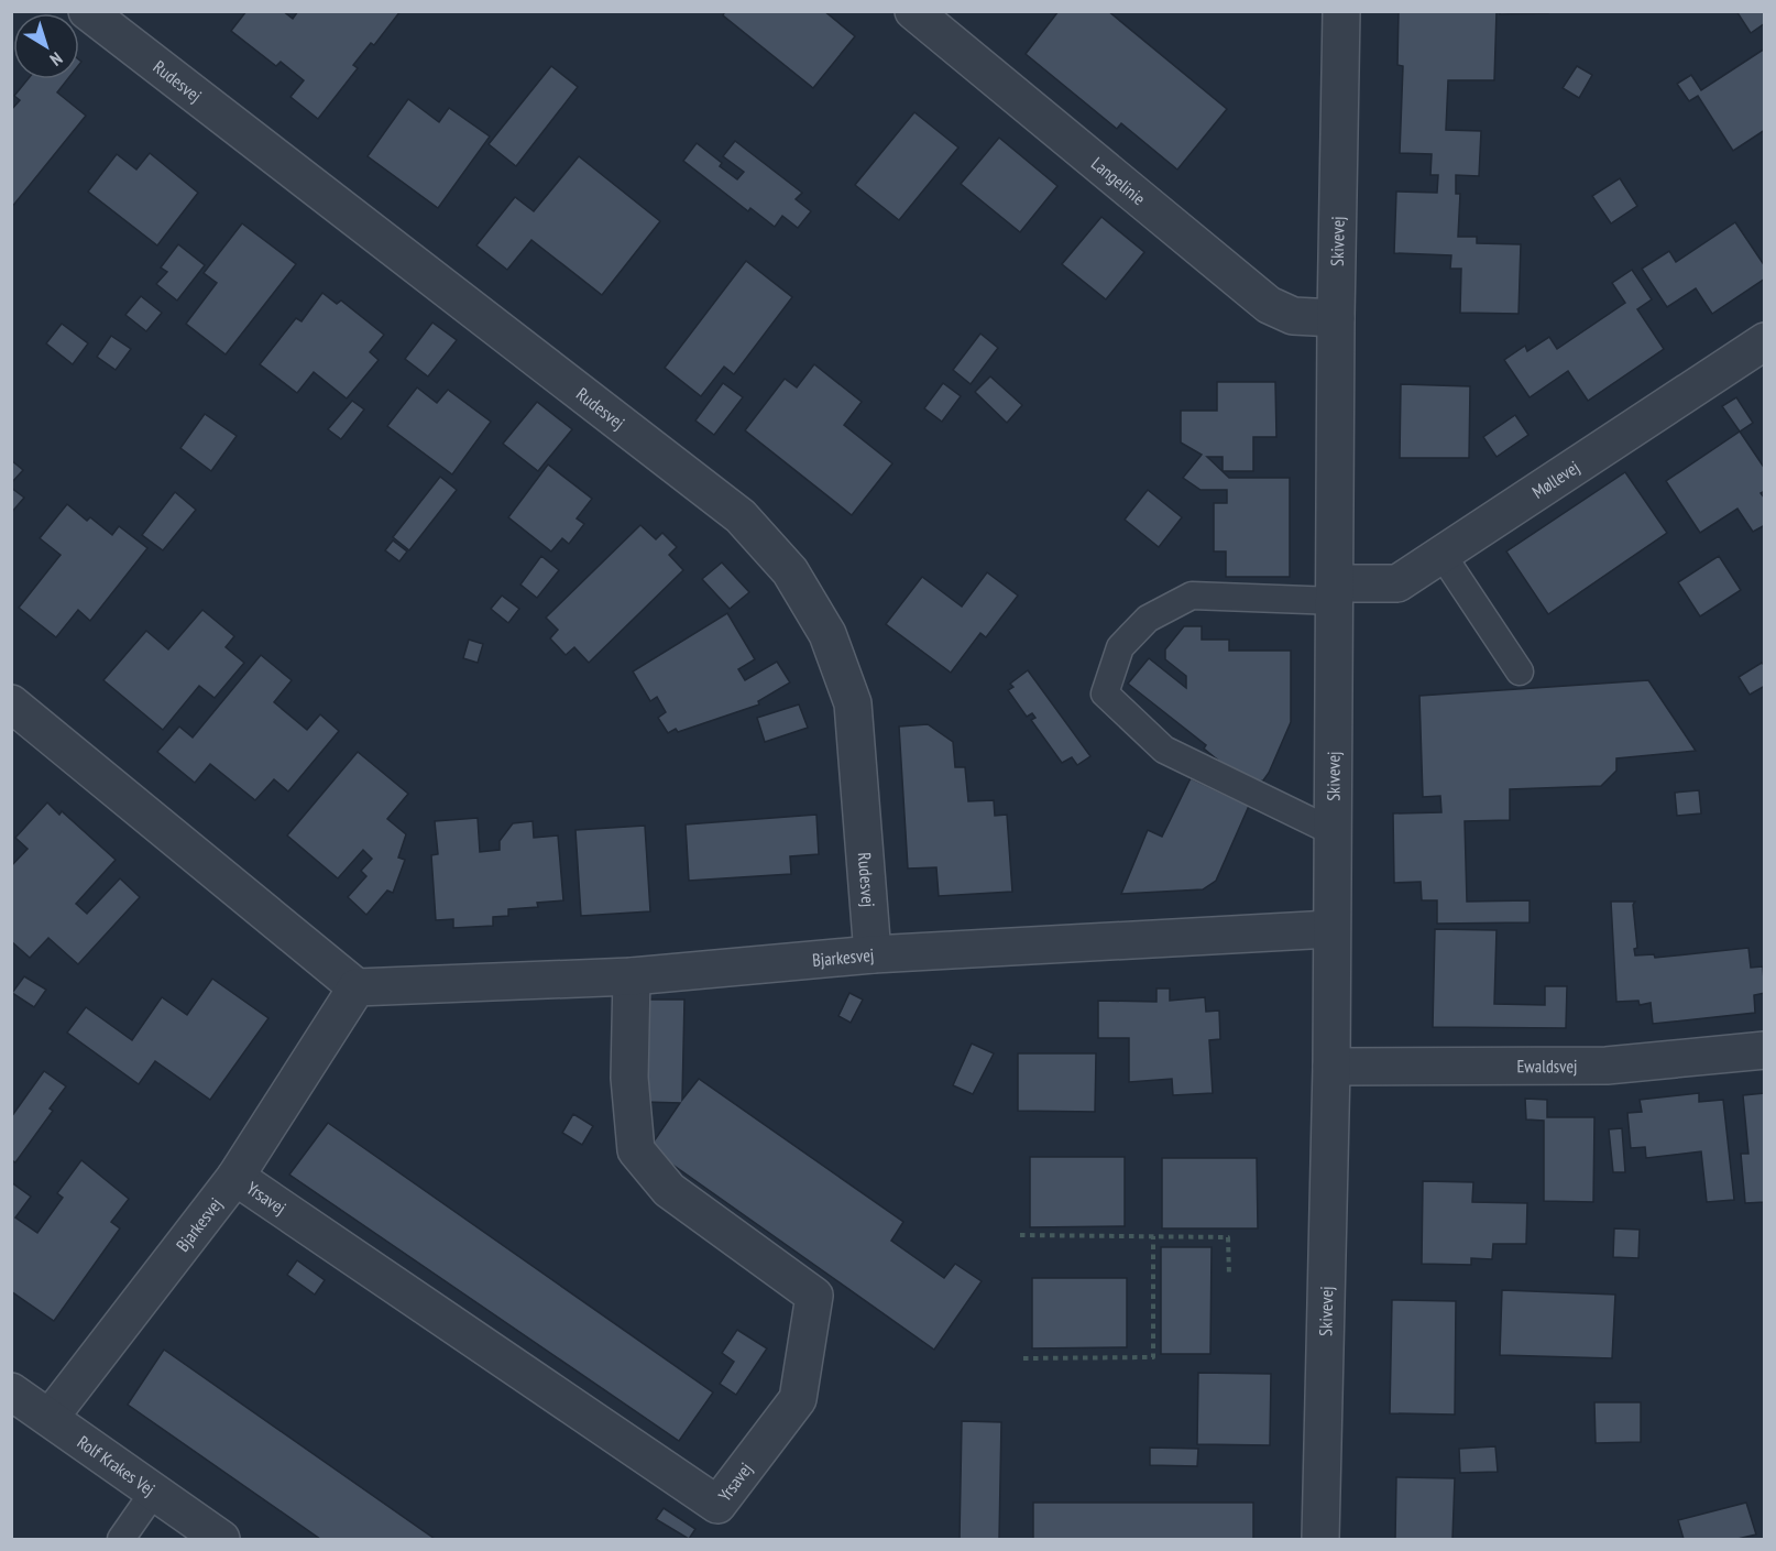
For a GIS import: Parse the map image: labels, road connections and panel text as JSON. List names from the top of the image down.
{
  "streets": {
    "street": [
      "Rudesvej",
      "Langelinie",
      "Skivevej",
      "Møllevej",
      "Bjarkesvej",
      "Ewaldsvej",
      "Yrsavej",
      "Rolf Krakes Vej"
    ]
  },
  "crossings": [
    ["Rudesvej", "Bjarkesvej"],
    ["Langelinie", "Skivevej"],
    ["Skivevej", "Møllevej"],
    ["Skivevej", "Bjarkesvej"],
    ["Skivevej", "Ewaldsvej"],
    ["Bjarkesvej", "Yrsavej"],
    ["Bjarkesvej", "Rolf Krakes Vej"]
  ],
  "north": "bottom right"
}
